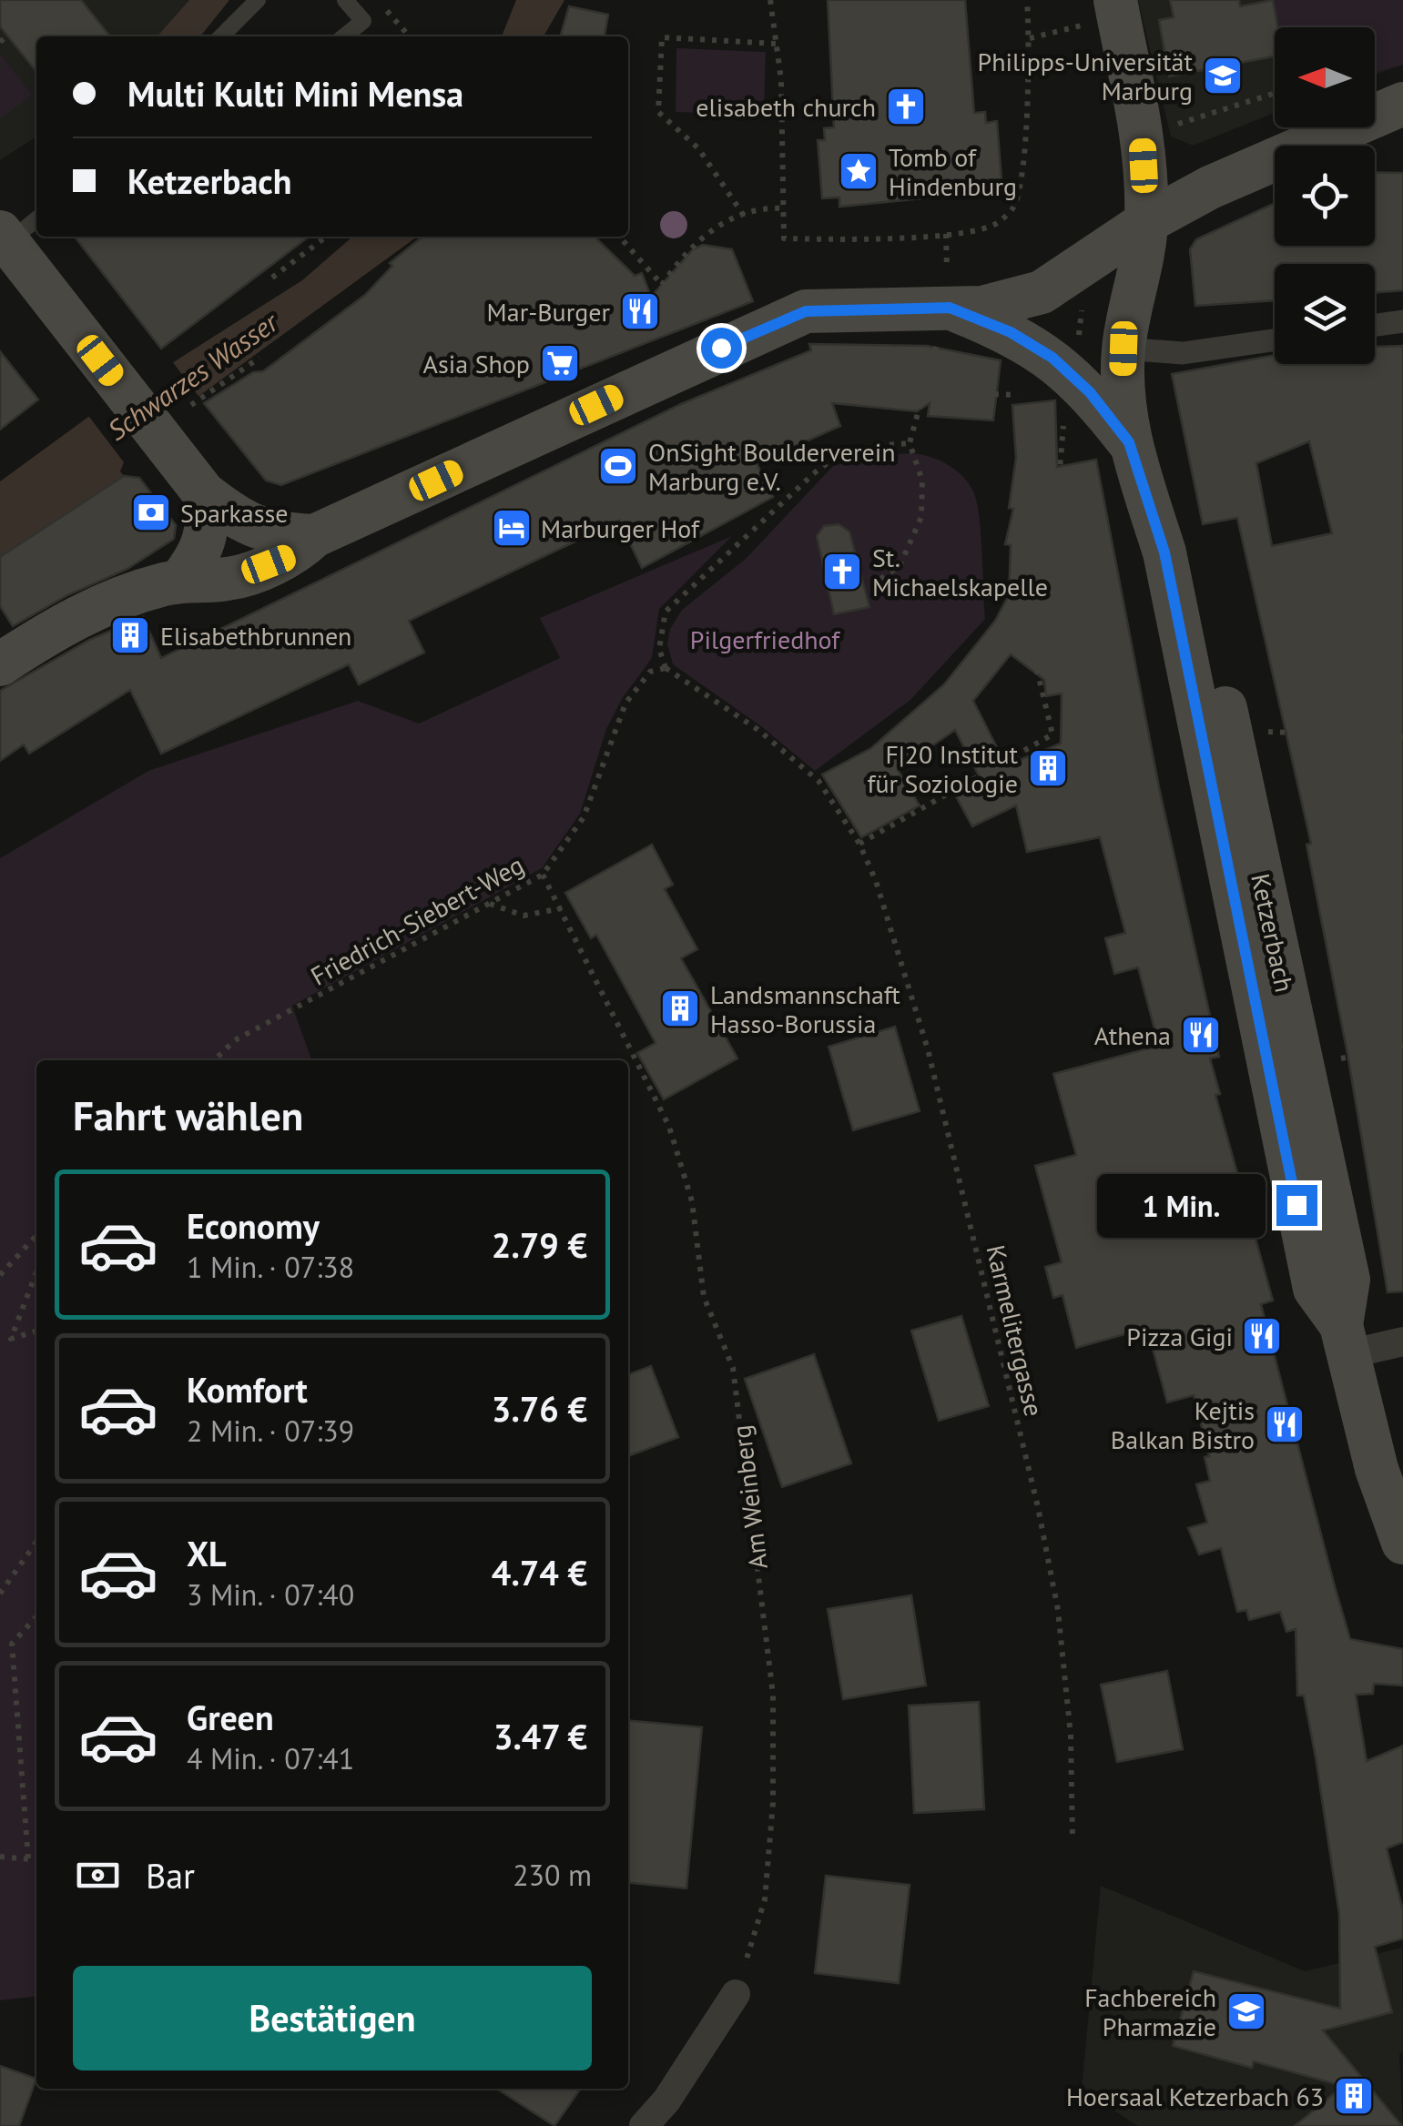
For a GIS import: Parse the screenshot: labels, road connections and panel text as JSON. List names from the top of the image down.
{
  "streets": {
    "main road": ["Ketzerbach"],
    "path": ["Friedrich-Siebert-Weg", "Karmelitergasse", "Am Weinberg"]
  },
  "crossings": [
    ["Friedrich-Siebert-Weg", "Karmelitergasse"],
    ["Friedrich-Siebert-Weg", "Am Weinberg"]
  ],
  "water": ["Schwarzes Wasser"],
  "parks": ["Pilgerfriedhof"],
  "places": {
    "school or university": ["Philipps-Universität Marburg", "Fachbereich Pharmazie"],
    "church": ["elisabeth church", "St. Michaelskapelle"],
    "place": ["Tomb of Hindenburg"],
    "restaurant": [
      "Mar-Burger",
      "Athena",
      "Pizza Gigi",
      "Kejtis Balkan Bistro"
    ],
    "supermarket": ["Asia Shop"],
    "sports": ["OnSight Boulderverein Marburg e.V."],
    "bank": ["Sparkasse"],
    "hotel": ["Marburger Hof"],
    "building": [
      "Elisabethbrunnen",
      "F|20 Institut für Soziologie",
      "Landsmannschaft Hasso-Borussia",
      "Hoersaal Ketzerbach 63"
    ]
  },
  "north": "left",
  "page": {
    "banner": ["Multi Kulti Mini Mensa", "Ketzerbach"],
    "heading": "Fahrt wählen",
    "list": [
      {
        "name": "Economy",
        "note": "1 Min. · 07:38",
        "value": "2.79 €"
      },
      {
        "name": "Komfort",
        "note": "2 Min. · 07:39",
        "value": "3.76 €"
      },
      {
        "name": "XL",
        "note": "3 Min. · 07:40",
        "value": "4.74 €"
      },
      {
        "name": "Green",
        "note": "4 Min. · 07:41",
        "value": "3.47 €"
      }
    ],
    "bubble": "1 Min.",
    "pay": ["Bar", "230 m"],
    "buttons": "Bestätigen"
  }
}
